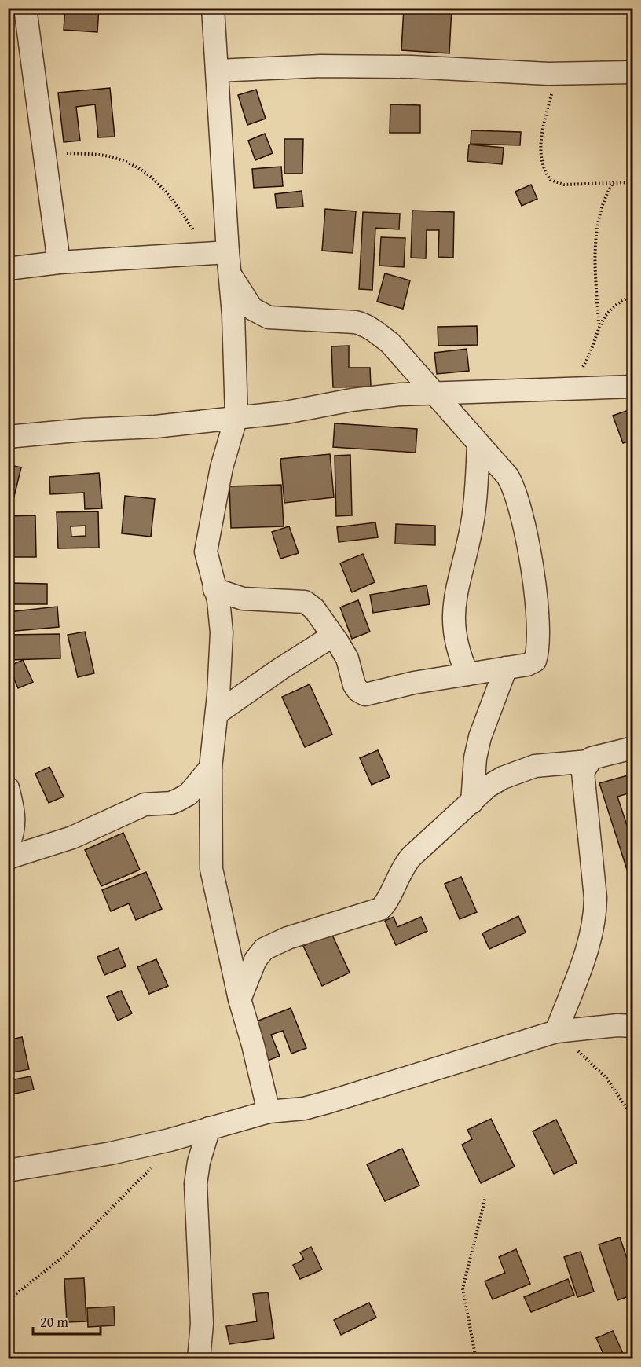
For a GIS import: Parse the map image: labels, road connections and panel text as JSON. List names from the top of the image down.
{
  "scale_bar": "20 m"
}
